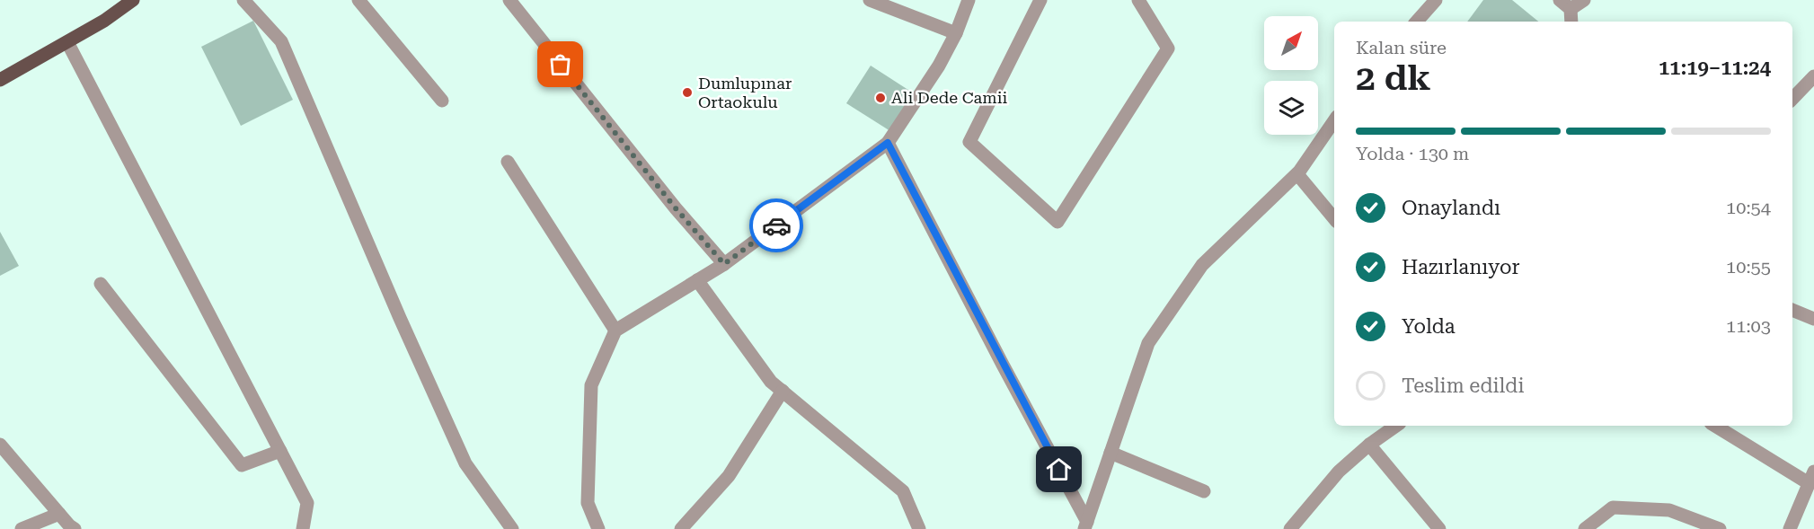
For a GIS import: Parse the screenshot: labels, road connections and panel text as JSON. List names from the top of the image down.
{
  "places": ["Dumlupınar Ortaokulu", "Ali Dede Camii"],
  "north": "top right",
  "page": {
    "heading": ["2 dk", "Kalan süre", "11:19–11:24"],
    "bar": "Yolda · 130 m",
    "list": [
      ["Onaylandı", "10:54"],
      ["Hazırlanıyor", "10:55"],
      ["Yolda", "11:03"],
      "Teslim edildi"
    ]
  }
}
